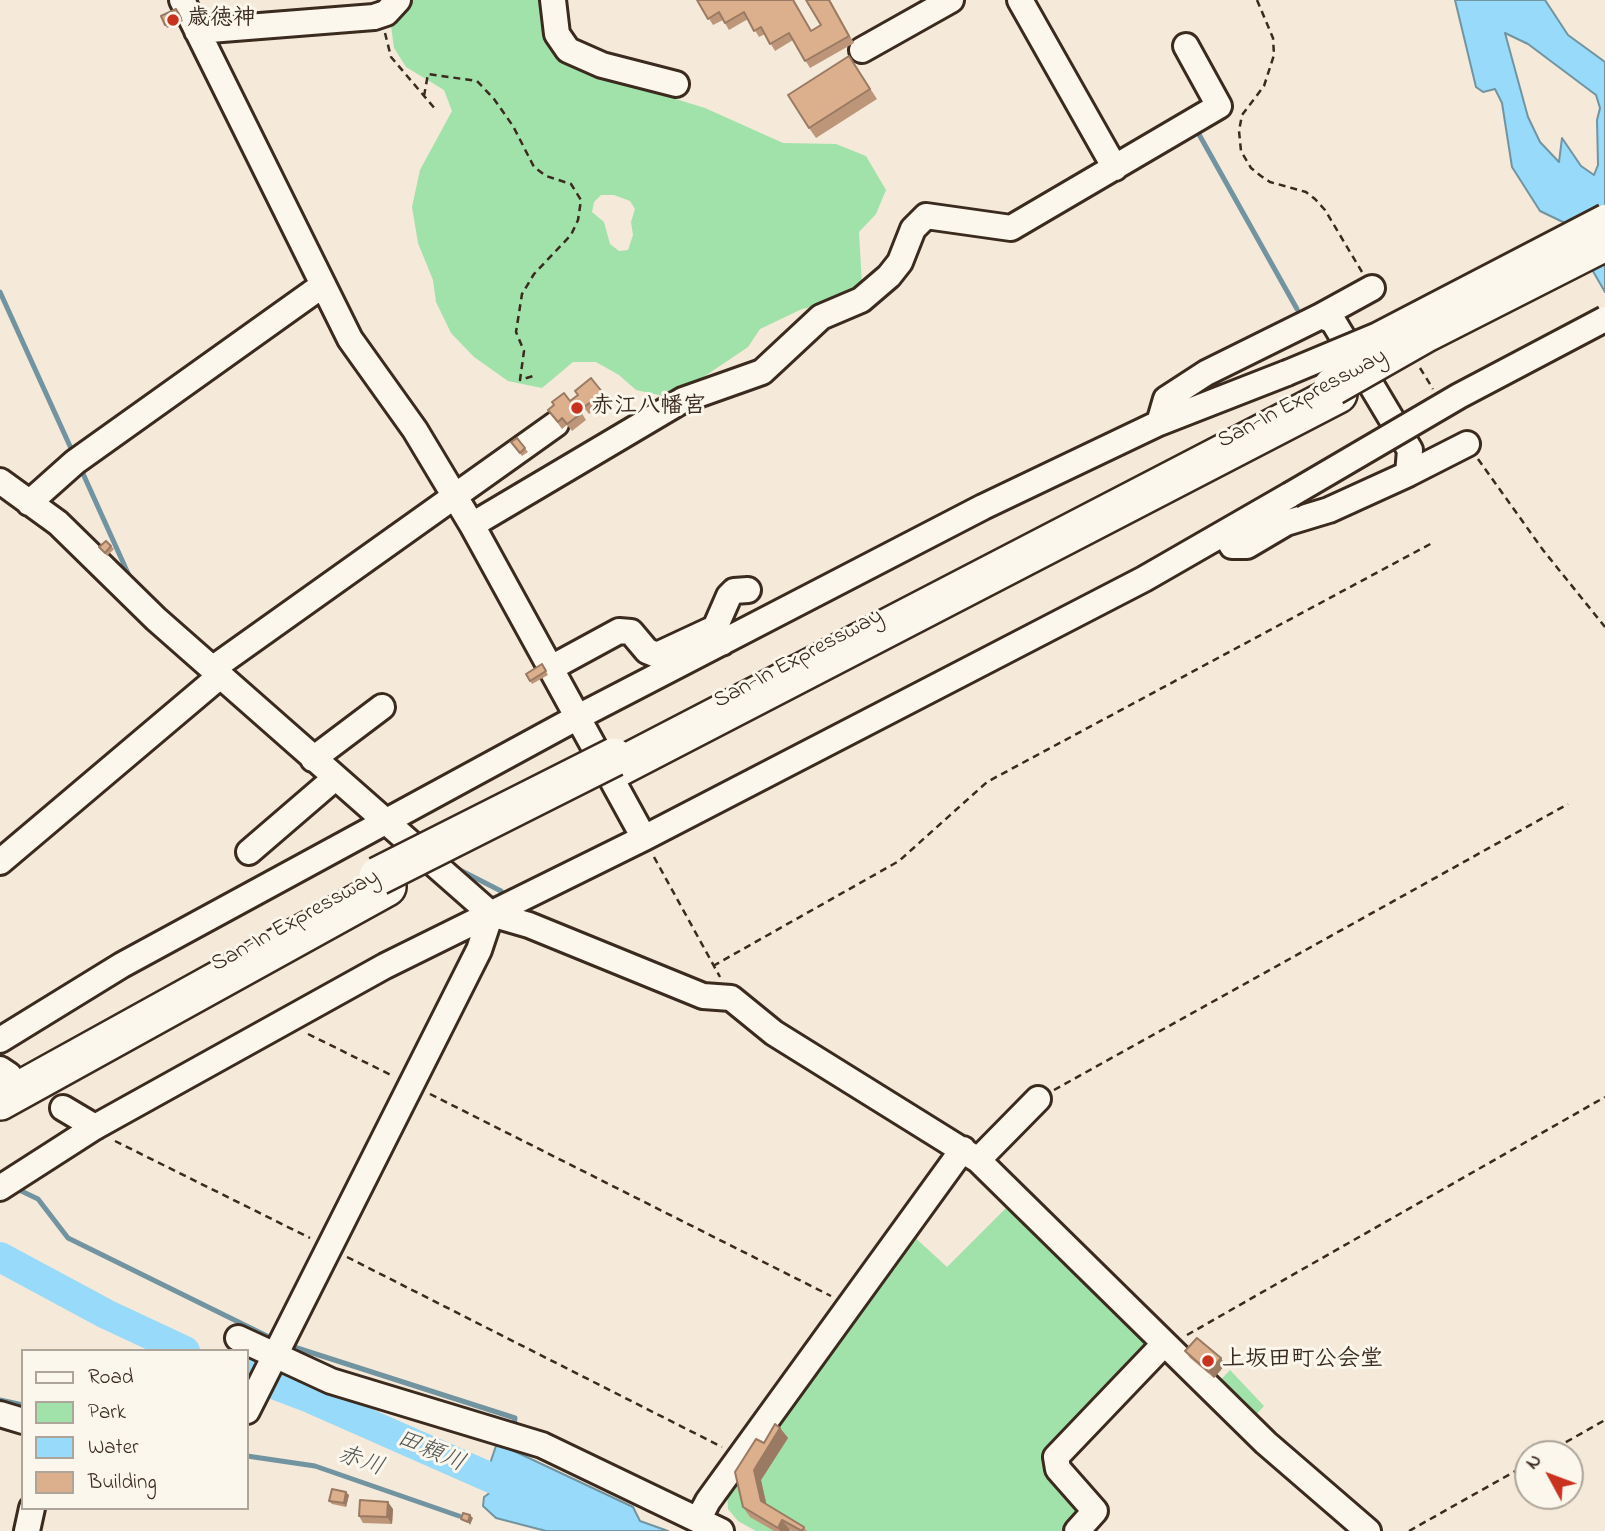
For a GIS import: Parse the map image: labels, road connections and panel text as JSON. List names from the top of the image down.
{
  "streets": {
    "highway": ["San-In Expressway"]
  },
  "water": ["田頼川", "赤川"],
  "places": ["歳徳神", "赤江八幡宮", "上坂田町公会堂"],
  "legend": [
    "Road",
    "Park",
    "Water",
    "Building"
  ],
  "north": "top left"
}
